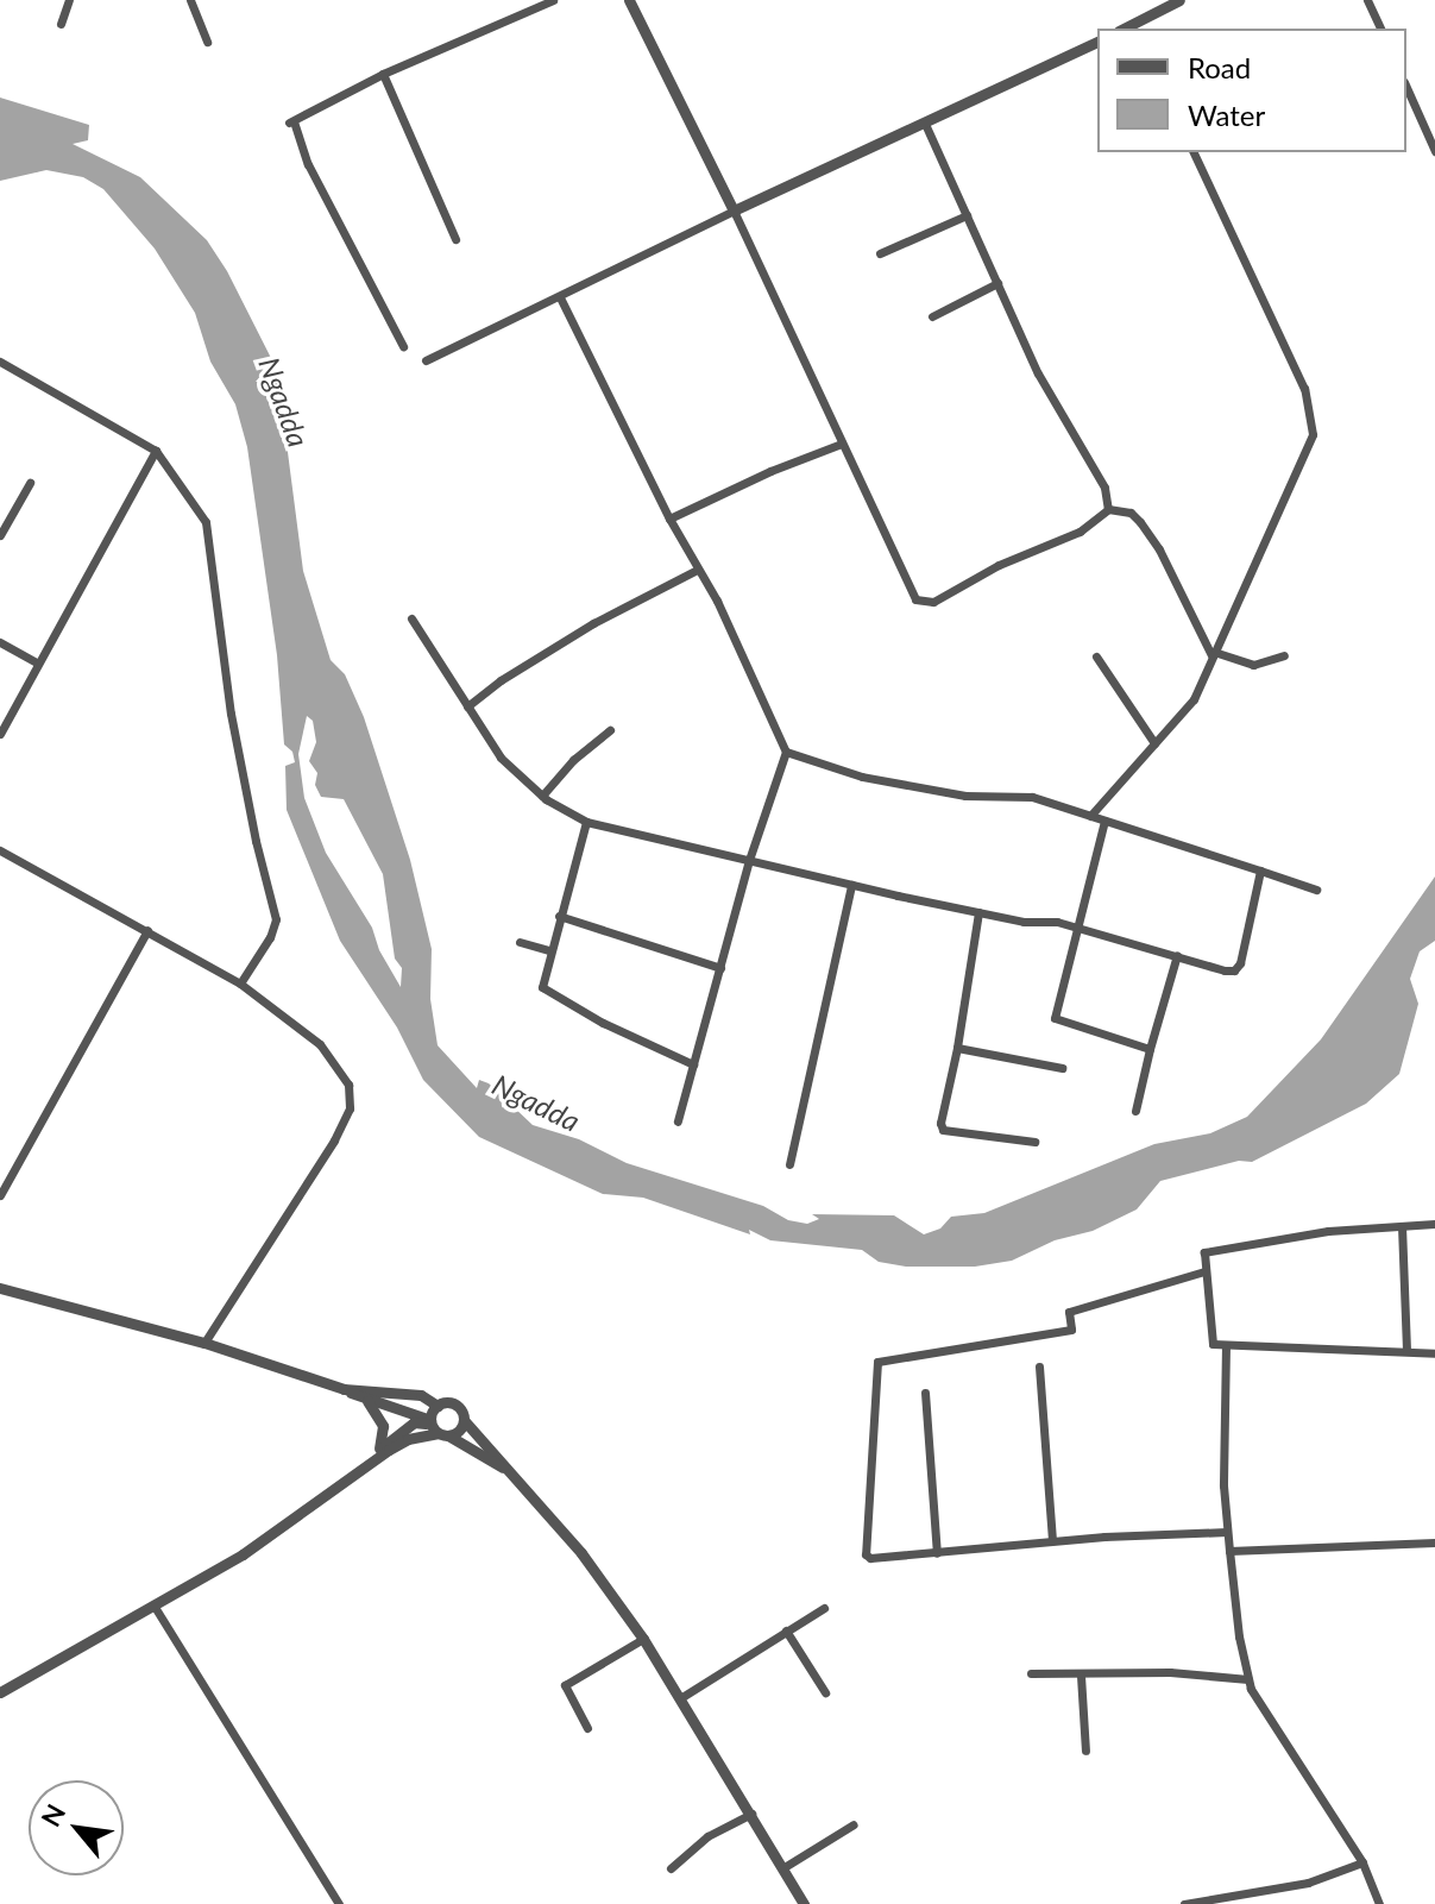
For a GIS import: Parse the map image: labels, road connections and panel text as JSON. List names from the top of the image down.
{
  "water": ["Ngadda"],
  "legend": ["Road", "Water"],
  "north": "top left"
}
